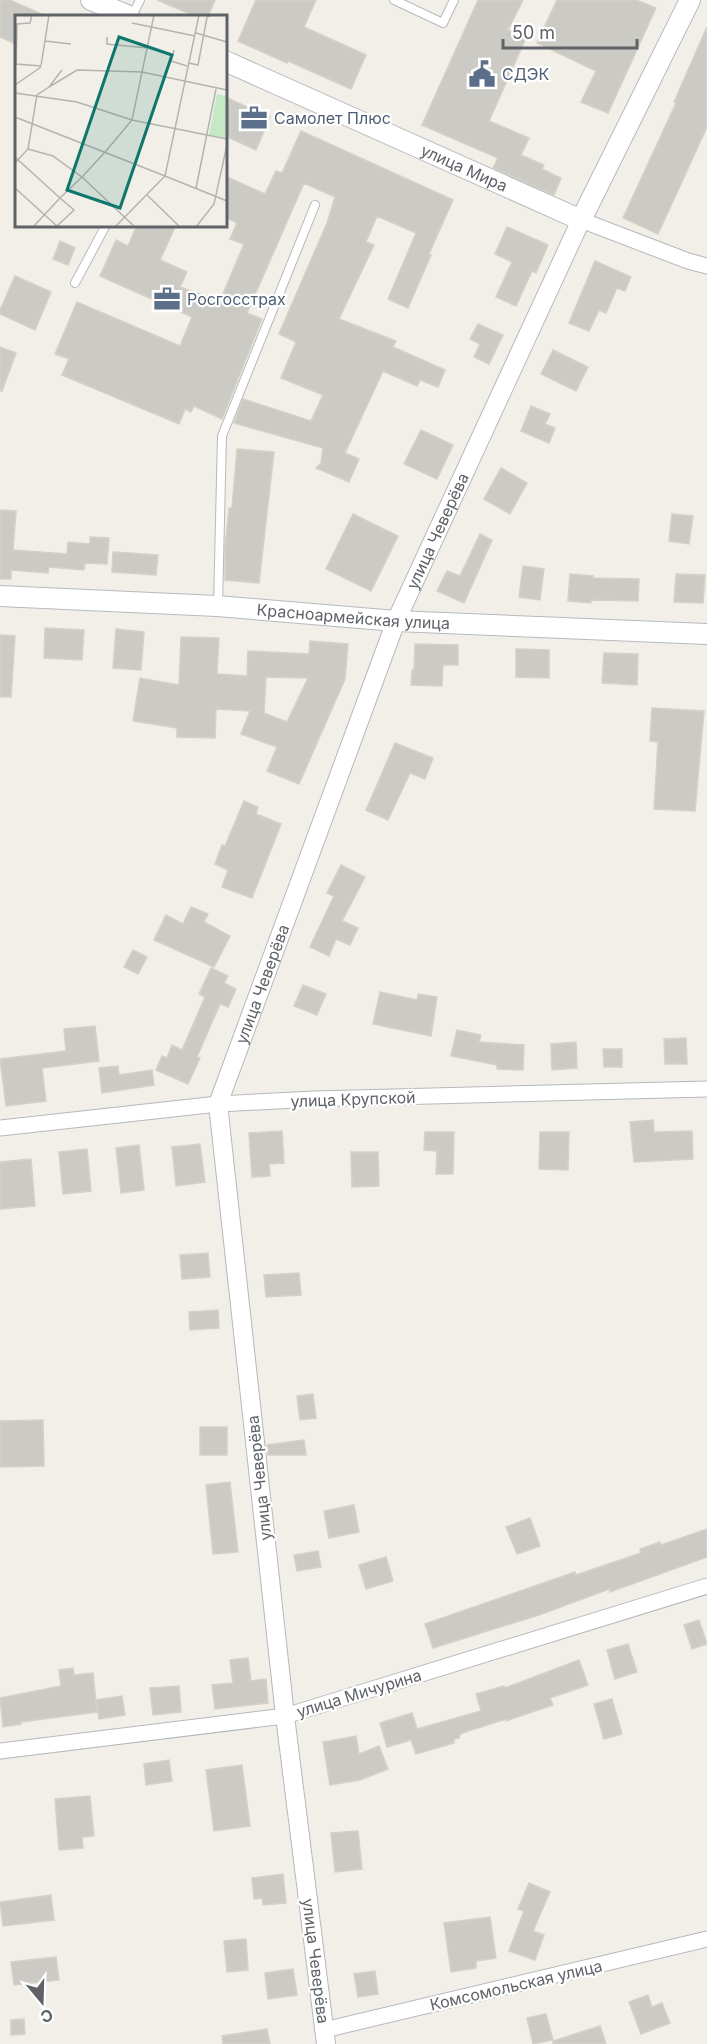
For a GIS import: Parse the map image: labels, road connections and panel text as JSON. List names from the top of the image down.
{
  "streets": {
    "main road": ["улица Мира", "улица Чеверёва", "Красноармейская улица"],
    "street": ["улица Крупской", "улица Мичурина", "Комсомольская улица"]
  },
  "crossings": [
    ["улица Мира", "улица Чеверёва"],
    ["улица Чеверёва", "Красноармейская улица"],
    ["улица Чеверёва", "улица Крупской"],
    ["улица Чеверёва", "улица Мичурина"],
    ["улица Чеверёва", "Комсомольская улица"]
  ],
  "places": {
    "public building": ["СДЭК"],
    "office": ["Самолет Плюс", "Росгосстрах"]
  },
  "scale_bar": "50 m",
  "north": "bottom"
}
